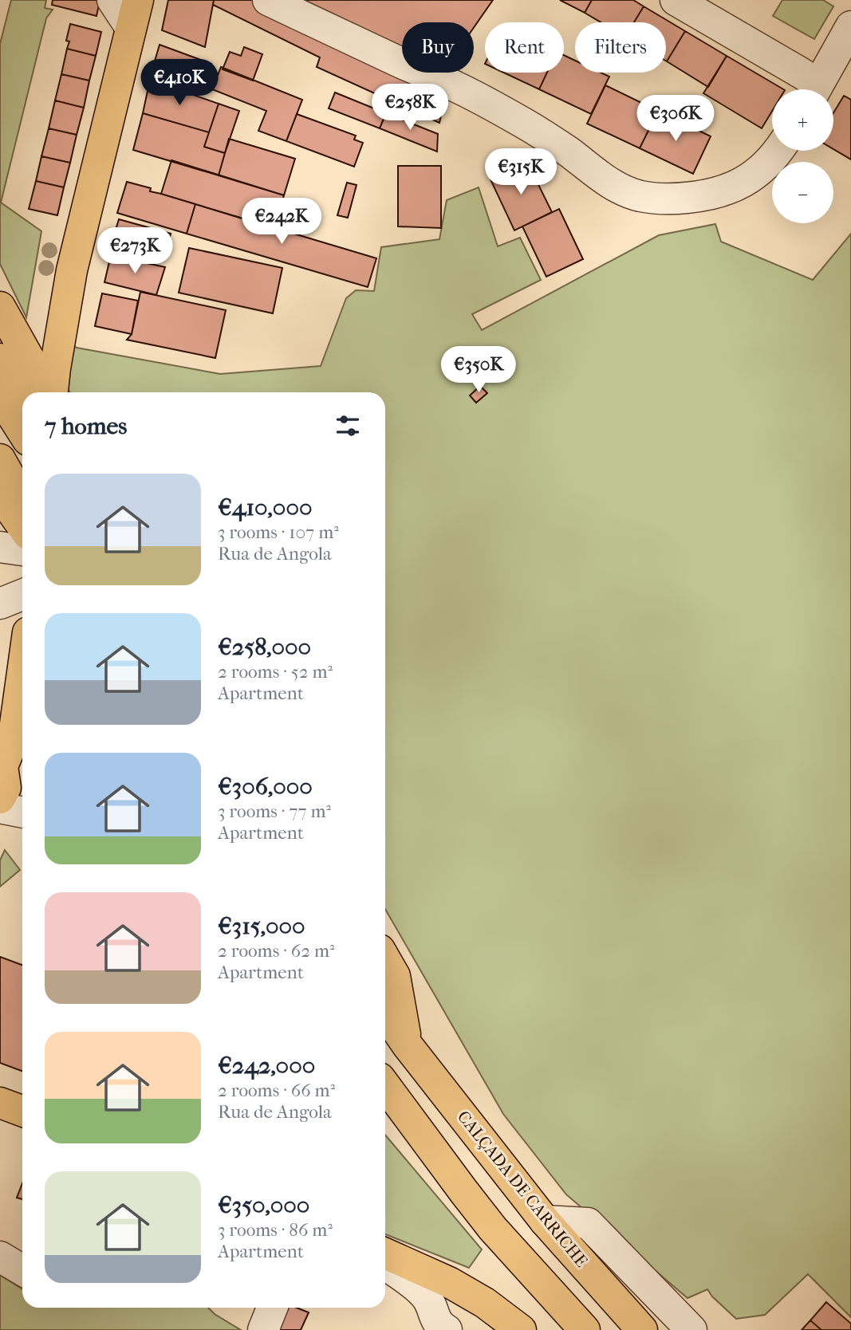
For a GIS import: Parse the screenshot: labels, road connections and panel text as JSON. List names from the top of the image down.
{
  "streets": {
    "main road": ["CALÇADA DE CARRICHE"]
  },
  "page": {
    "chip": ["Buy", "Rent", "Filters"],
    "price": [
      "€410K",
      "€258K",
      "€306K",
      "€315K",
      "€242K",
      "€273K",
      "€350K"
    ],
    "map_buttons": ["+", "−"],
    "heading": "7 homes",
    "list": [
      {
        "name": "€410,000",
        "note": "3 rooms · 107 m² · Rua de Angola"
      },
      {
        "name": "€258,000",
        "note": "2 rooms · 52 m² · Apartment"
      },
      {
        "name": "€306,000",
        "note": "3 rooms · 77 m² · Apartment"
      },
      {
        "name": "€315,000",
        "note": "2 rooms · 62 m² · Apartment"
      },
      {
        "name": "€242,000",
        "note": "2 rooms · 66 m² · Rua de Angola"
      },
      {
        "name": "€350,000",
        "note": "3 rooms · 86 m² · Apartment"
      }
    ]
  }
}
